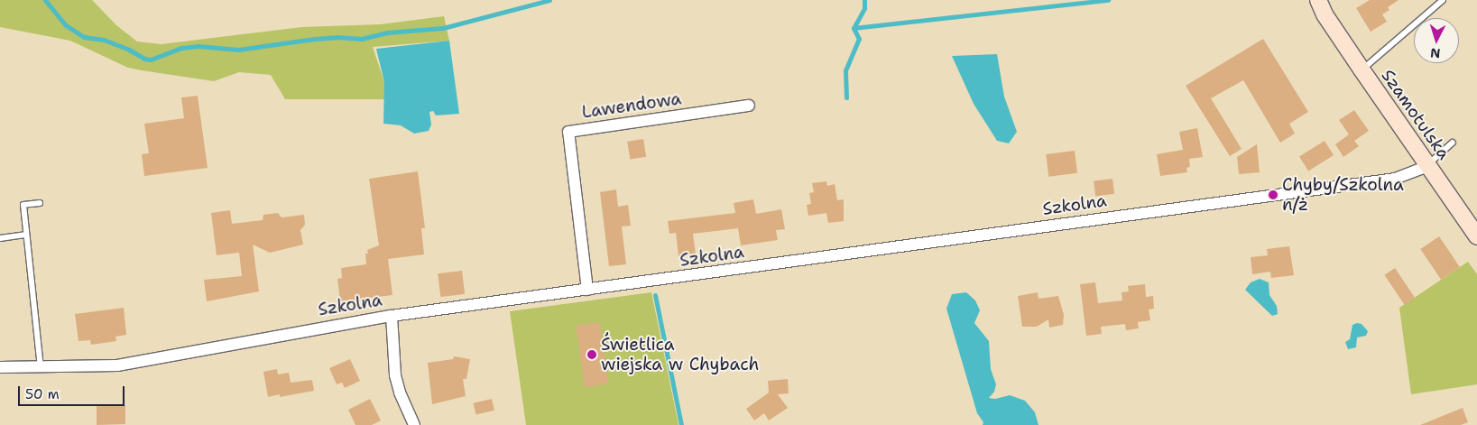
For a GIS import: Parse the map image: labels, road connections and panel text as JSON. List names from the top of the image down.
{
  "streets": {
    "street": ["Lawendowa", "Szamotulska", "Szkolna"]
  },
  "crossings": [
    ["Lawendowa", "Szkolna"],
    ["Szamotulska", "Szkolna"]
  ],
  "places": ["Chyby/Szkolna n/ż", "Świetlica wiejska w Chybach"],
  "scale_bar": "50 m",
  "north": "bottom"
}
